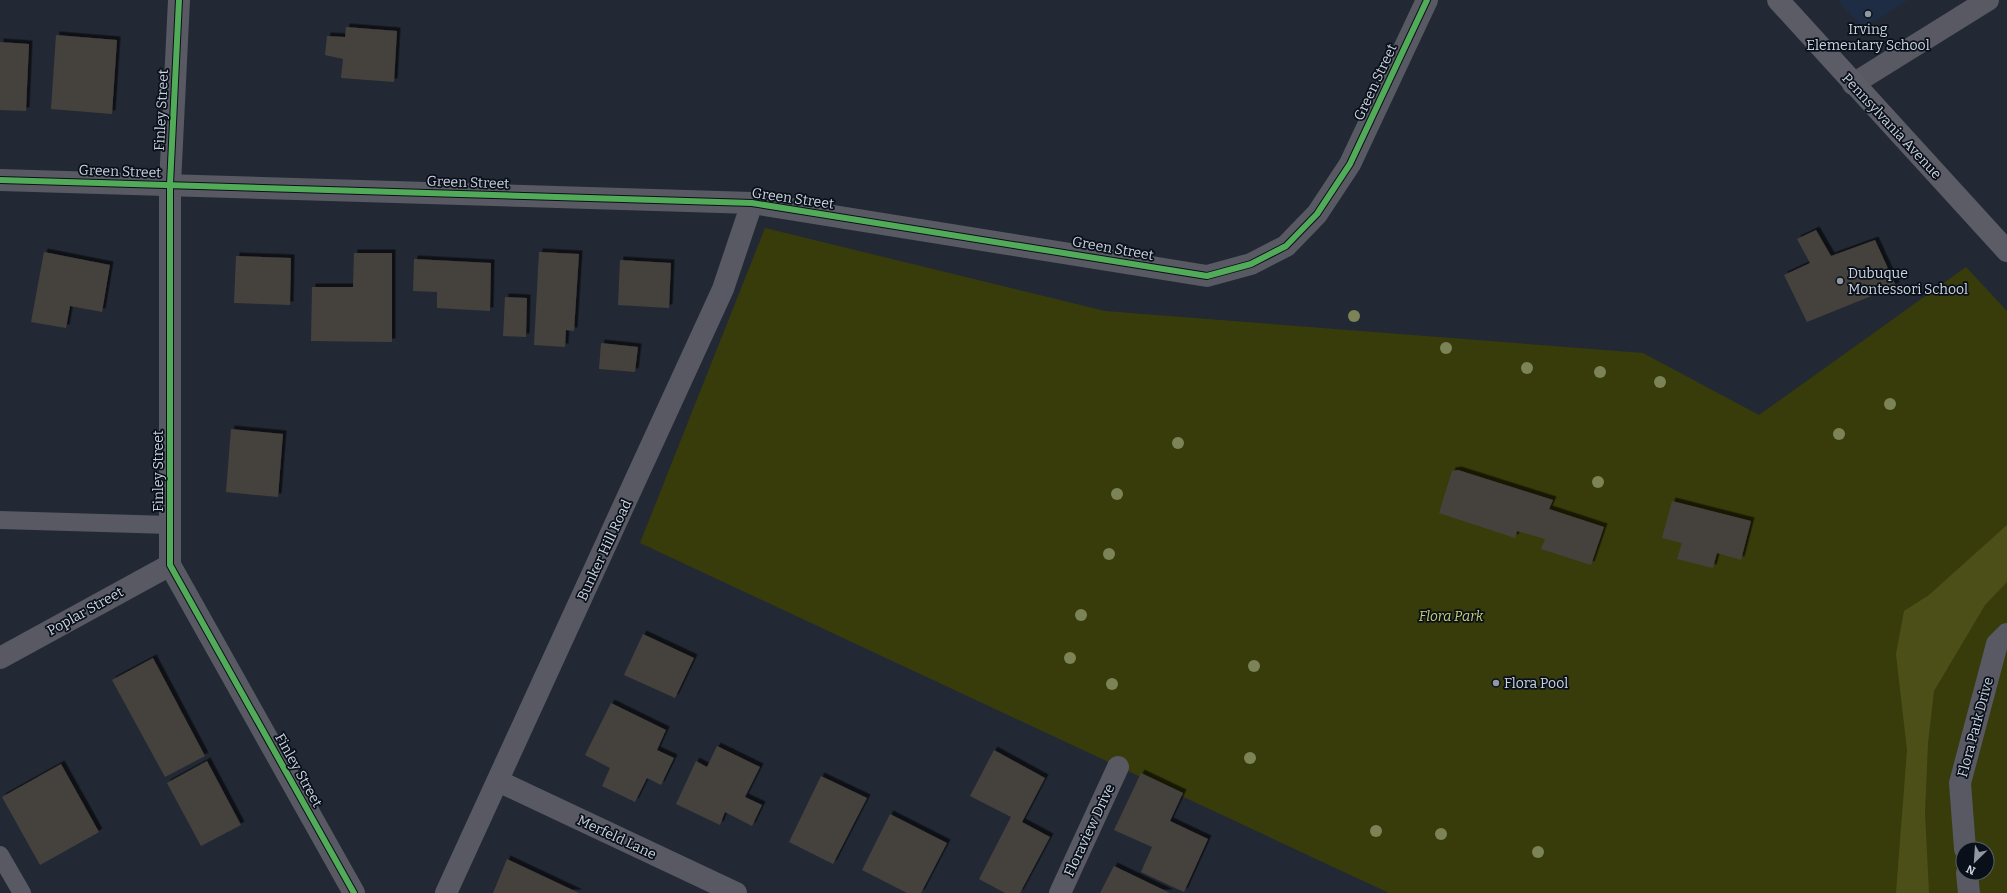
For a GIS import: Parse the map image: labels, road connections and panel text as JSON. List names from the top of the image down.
{
  "streets": {
    "main road": ["Pennsylvania Avenue"],
    "street": [
      "Green Street",
      "Finley Street",
      "Bunker Hill Road",
      "Poplar Street",
      "Flora Park Drive",
      "Floraview Drive",
      "Merfeld Lane"
    ]
  },
  "crossings": [
    ["Green Street", "Finley Street"],
    ["Green Street", "Bunker Hill Road"],
    ["Finley Street", "Poplar Street"],
    ["Bunker Hill Road", "Merfeld Lane"]
  ],
  "parks": ["Flora Park"],
  "places": ["Irving Elementary School", "Dubuque Montessori School", "Flora Pool"],
  "north": "bottom left"
}
